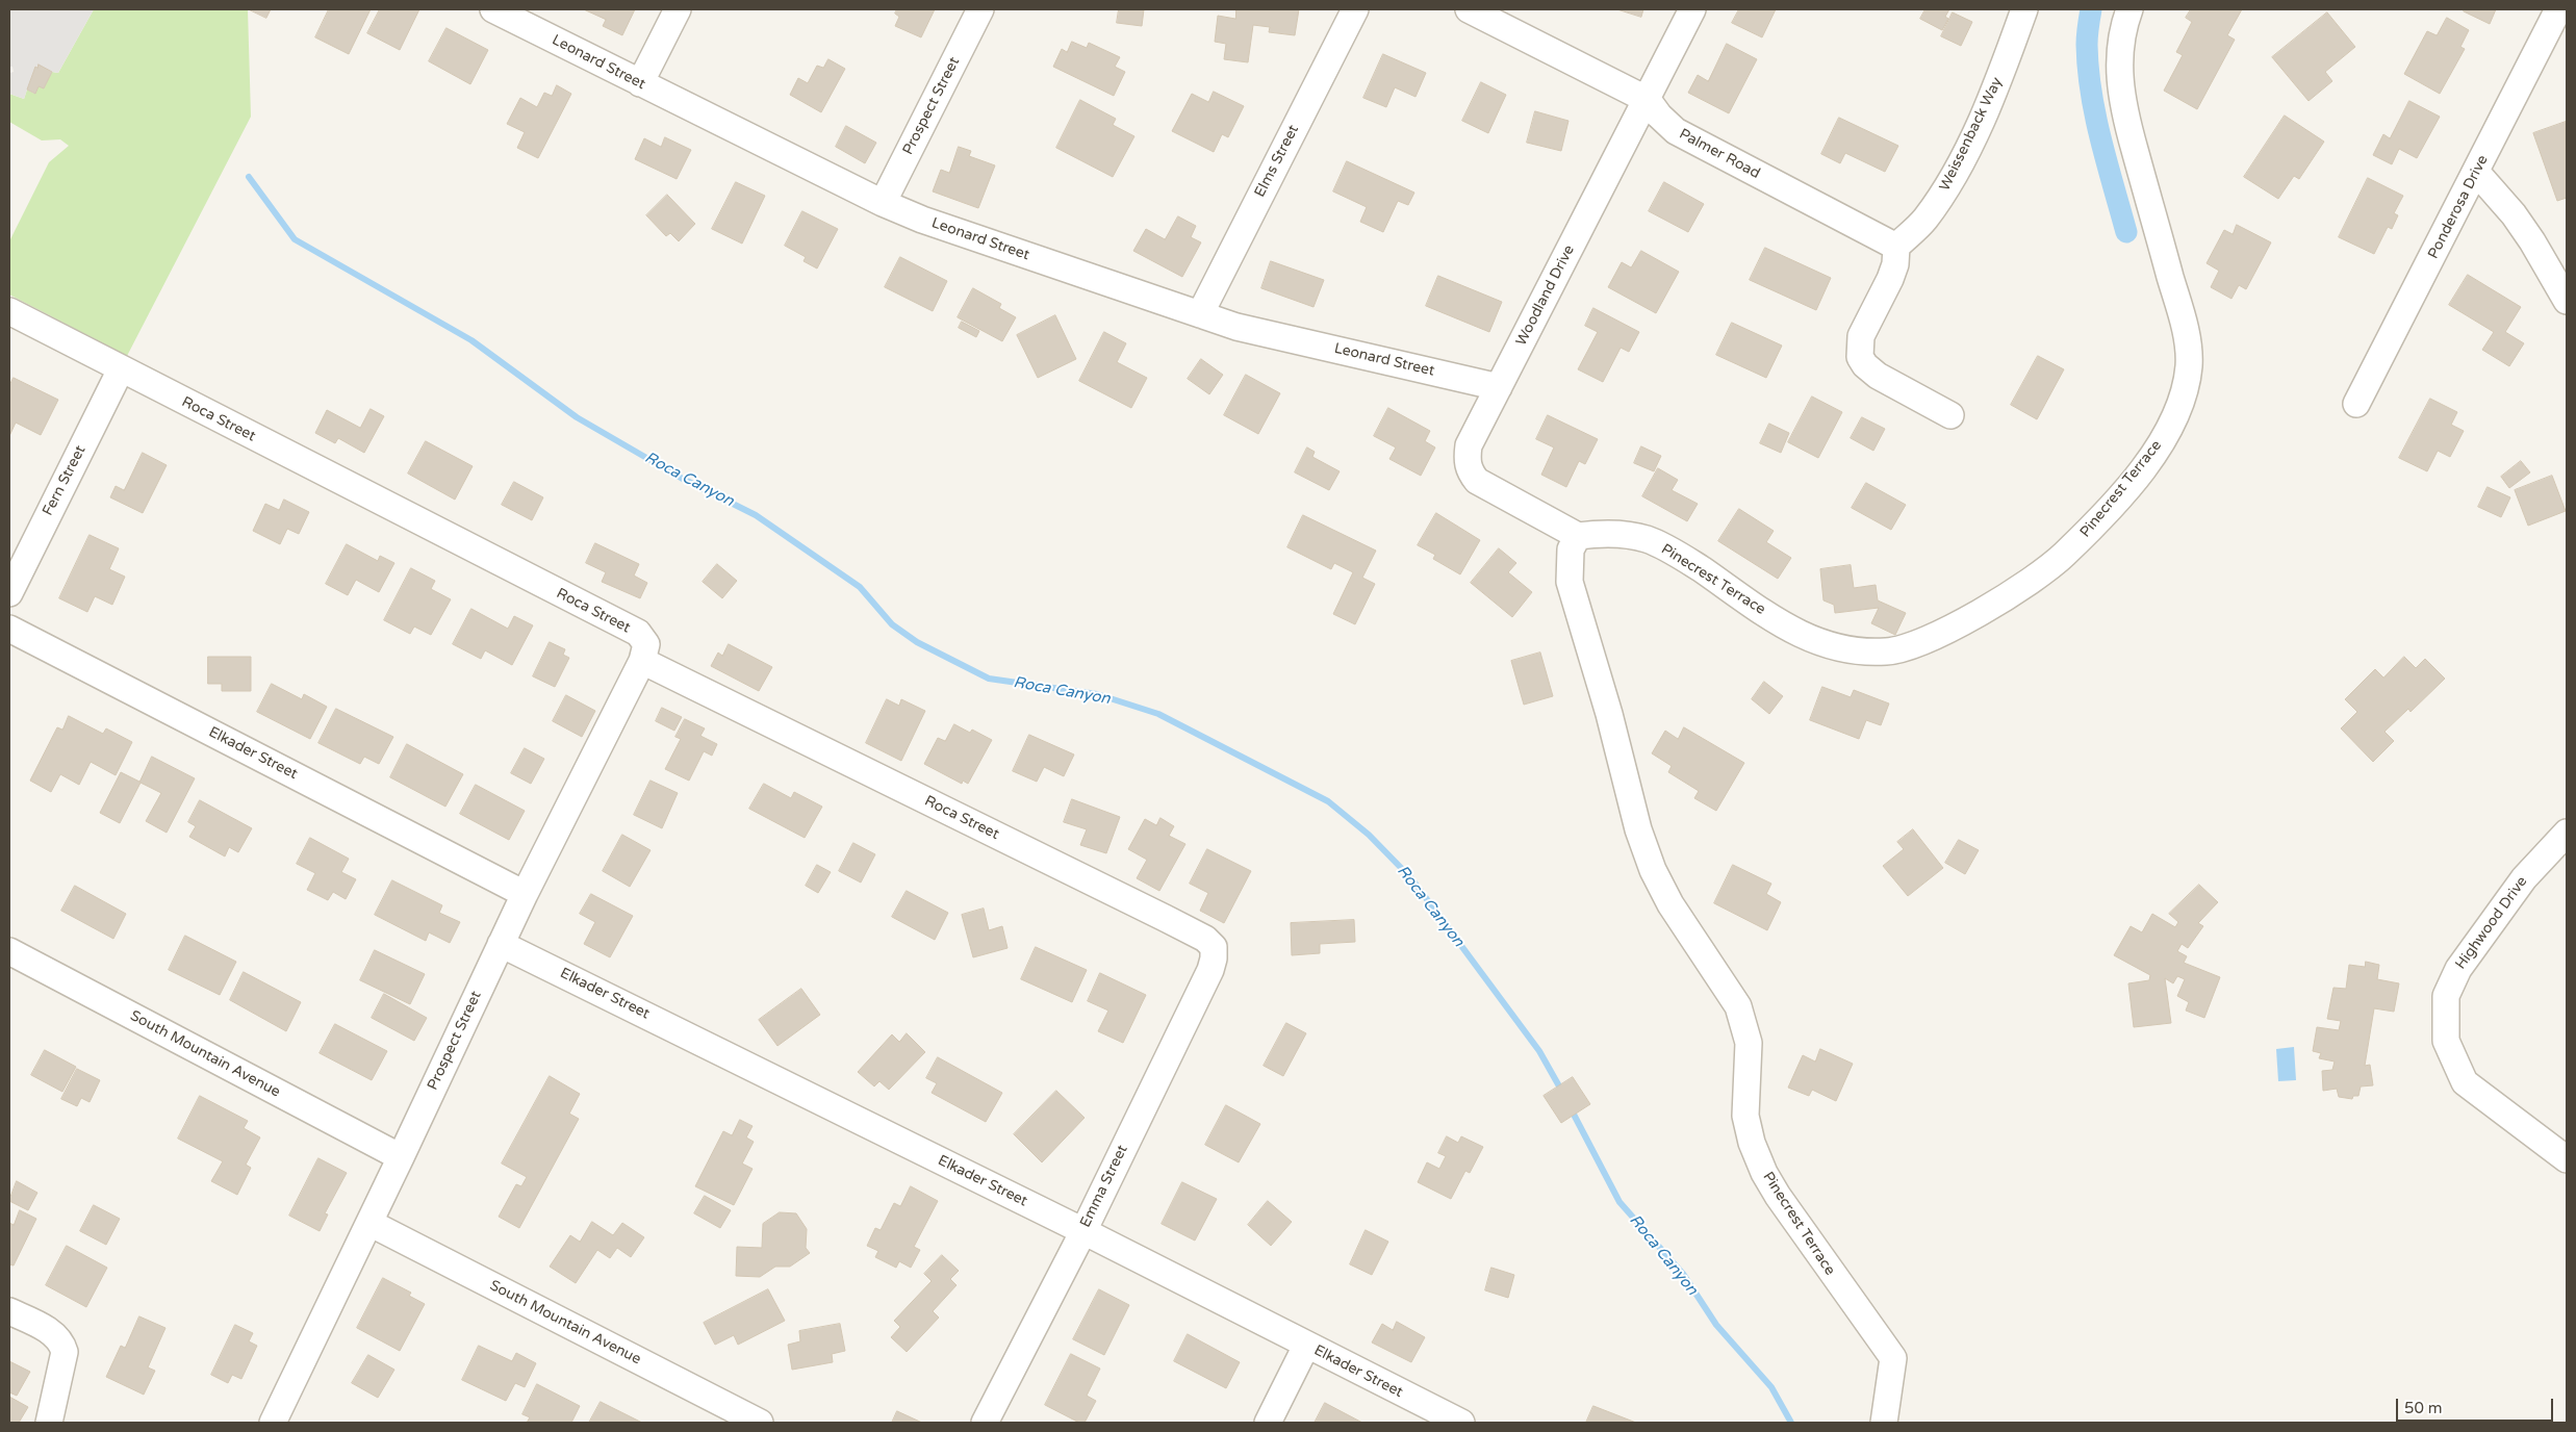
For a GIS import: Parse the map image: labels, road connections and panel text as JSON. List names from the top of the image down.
{
  "streets": {
    "street": [
      "Leonard Street",
      "Prospect Street",
      "Weissenback Way",
      "Palmer Road",
      "Elms Street",
      "Ponderosa Drive",
      "Woodland Drive",
      "Roca Street",
      "Fern Street",
      "Pinecrest Terrace",
      "Elkader Street",
      "Highwood Drive",
      "South Mountain Avenue",
      "Emma Street"
    ]
  },
  "crossings": [
    ["Leonard Street", "Prospect Street"],
    ["Leonard Street", "Elms Street"],
    ["Leonard Street", "Woodland Drive"],
    ["Prospect Street", "Roca Street"],
    ["Prospect Street", "Elkader Street"],
    ["Prospect Street", "South Mountain Avenue"],
    ["Weissenback Way", "Palmer Road"],
    ["Palmer Road", "Woodland Drive"],
    ["Woodland Drive", "Pinecrest Terrace"],
    ["Roca Street", "Fern Street"],
    ["Roca Street", "Emma Street"],
    ["Elkader Street", "Emma Street"]
  ],
  "water": ["Roca Canyon"],
  "scale_bar": "50 m"
}
